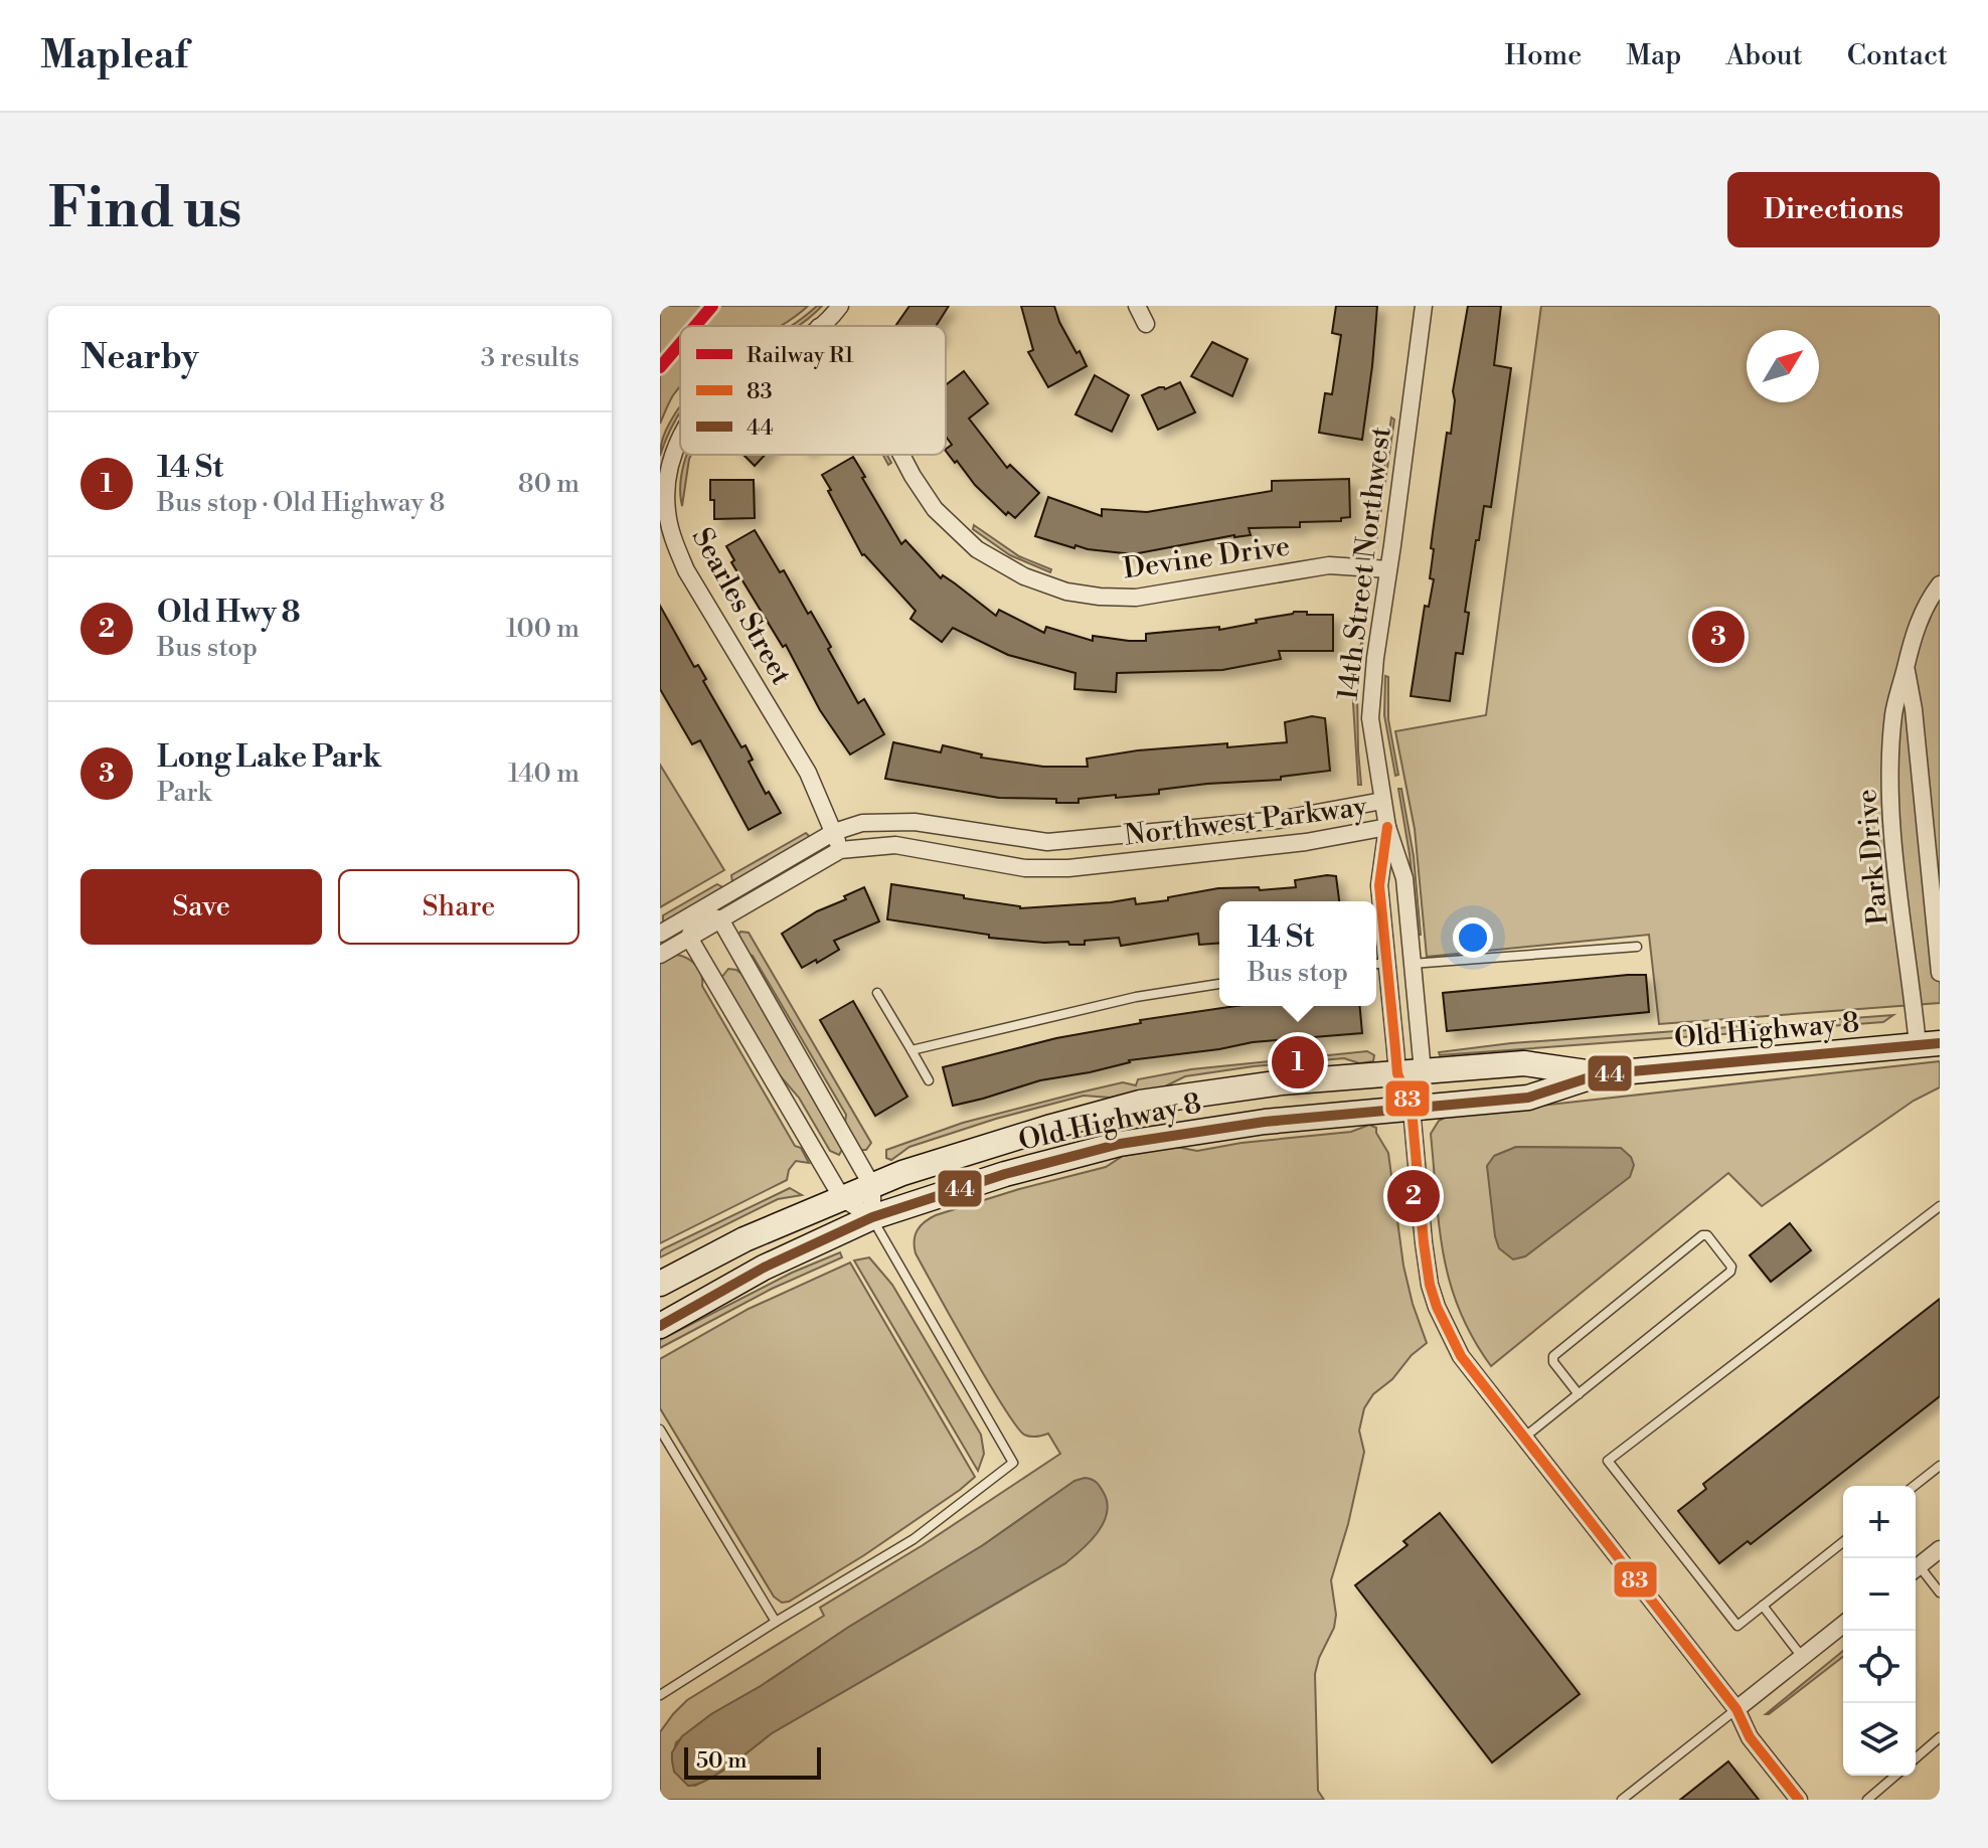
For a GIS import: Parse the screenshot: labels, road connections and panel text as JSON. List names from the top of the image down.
{
  "streets": {
    "street": [
      "Devine Drive",
      "14th Street Northwest",
      "Searles Street",
      "Northwest Parkway",
      "Park Drive",
      "Old Highway 8"
    ]
  },
  "crossings": [
    ["Devine Drive", "14th Street Northwest"],
    ["14th Street Northwest", "Northwest Parkway"],
    ["14th Street Northwest", "Old Highway 8"],
    ["Searles Street", "Northwest Parkway"],
    ["Park Drive", "Old Highway 8"]
  ],
  "lines": ["rail line R1", "transit line 83", "transit line 44"],
  "legend": ["Railway R1", "83", "44"],
  "scale_bar": "50 m",
  "north": "top right",
  "page": {
    "header": "Mapleaf",
    "nav": [
      "Home",
      "Map",
      "About",
      "Contact"
    ],
    "buttons": [
      "Directions",
      ["Save", "Share"]
    ],
    "title": "Find us",
    "heading": ["Nearby", "3 results"],
    "list": [
      {
        "mark": "1",
        "name": "14 St",
        "note": "Bus stop · Old Highway 8",
        "value": "80 m"
      },
      {
        "mark": "2",
        "name": "Old Hwy 8",
        "note": "Bus stop",
        "value": "100 m"
      },
      {
        "mark": "3",
        "name": "Long Lake Park",
        "note": "Park",
        "value": "140 m"
      }
    ],
    "pins": ["3", "1", "2"],
    "popup": ["14 St", "Bus stop"],
    "map_buttons": ["+", "−"],
    "scale": "50 m"
  }
}
